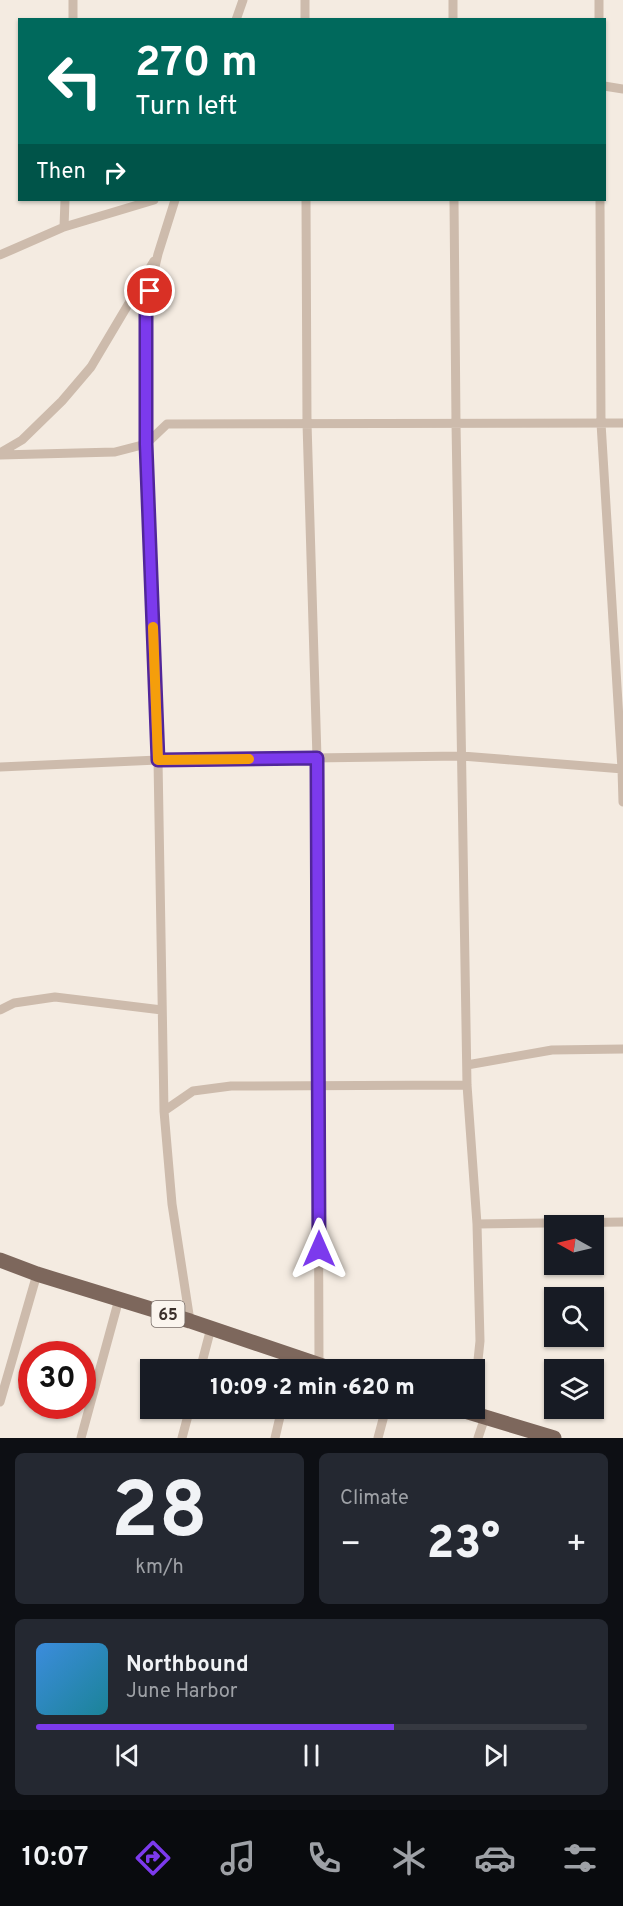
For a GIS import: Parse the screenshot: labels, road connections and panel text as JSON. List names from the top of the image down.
{
  "streets": {
    "main road": ["65"]
  },
  "north": "left",
  "page": {
    "turn": ["270 m", "Turn left"],
    "then": "Then",
    "limit": "30",
    "trip": "10:09 · 2 min · 620 m",
    "tile": [
      ["28", "km/h"],
      "Climate"
    ],
    "heat": ["−", "23°", "+"],
    "song": ["Northbound", "June Harbor"],
    "tabs": "10:07"
  }
}
